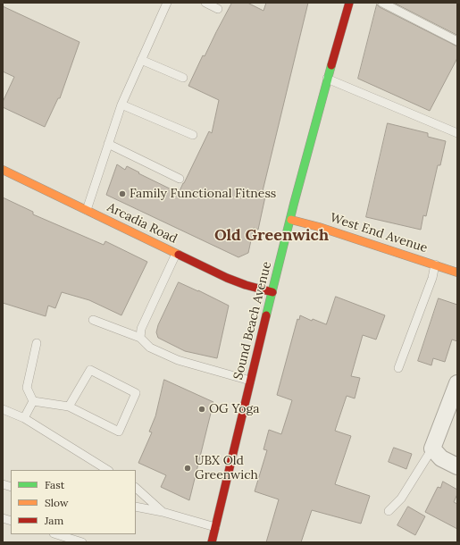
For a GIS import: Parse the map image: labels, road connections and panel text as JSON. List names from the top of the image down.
{
  "streets": {
    "street": ["Arcadia Road", "West End Avenue", "Sound Beach Avenue"]
  },
  "crossings": [
    ["Arcadia Road", "Sound Beach Avenue"],
    ["West End Avenue", "Sound Beach Avenue"]
  ],
  "districts": ["Old Greenwich"],
  "places": ["Family Functional Fitness", "OG Yoga", "UBX Old Greenwich"],
  "legend": ["Fast", "Slow", "Jam"]
}
